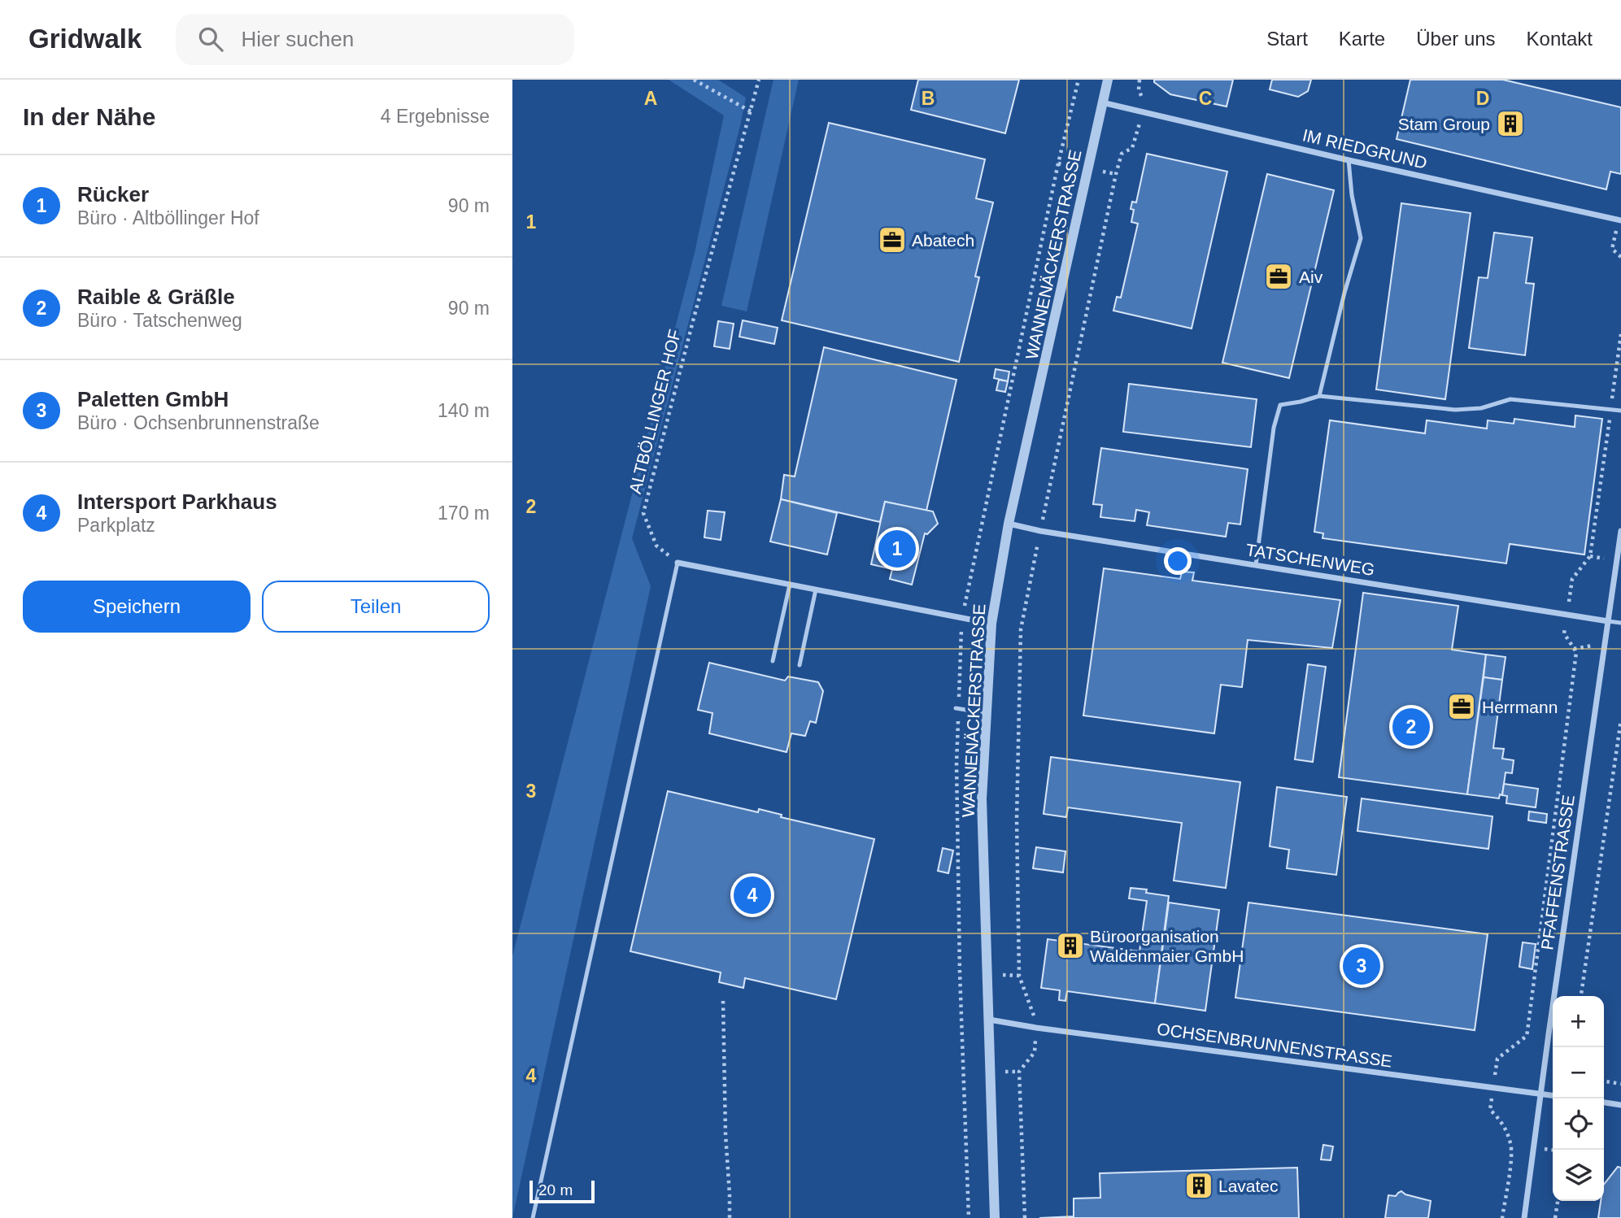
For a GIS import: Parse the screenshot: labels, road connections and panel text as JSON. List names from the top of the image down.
{
  "streets": {
    "street": [
      "IM RIEDGRUND",
      "WANNENÄCKERSTRASSE",
      "TATSCHENWEG",
      "PFAFFENSTRASSE",
      "OCHSENBRUNNENSTRASSE"
    ],
    "path": ["ALTBÖLLINGER HOF"]
  },
  "crossings": [
    ["IM RIEDGRUND", "WANNENÄCKERSTRASSE"],
    ["WANNENÄCKERSTRASSE", "TATSCHENWEG"],
    ["WANNENÄCKERSTRASSE", "OCHSENBRUNNENSTRASSE"],
    ["TATSCHENWEG", "PFAFFENSTRASSE"],
    ["PFAFFENSTRASSE", "OCHSENBRUNNENSTRASSE"]
  ],
  "places": {
    "building": ["Stam Group", "Büroorganisation Waldenmaier GmbH", "Lavatec"],
    "office": ["Abatech", "Aiv", "Herrmann"]
  },
  "scale_bar": "20 m",
  "page": {
    "header": "Gridwalk",
    "search": "Hier suchen",
    "nav": [
      "Start",
      "Karte",
      "Über uns",
      "Kontakt"
    ],
    "heading": ["In der Nähe", "4 Ergebnisse"],
    "list": [
      {
        "mark": "1",
        "name": "Rücker",
        "note": "Büro · Altböllinger Hof",
        "value": "90 m"
      },
      {
        "mark": "2",
        "name": "Raible & Gräßle",
        "note": "Büro · Tatschenweg",
        "value": "90 m"
      },
      {
        "mark": "3",
        "name": "Paletten GmbH",
        "note": "Büro · Ochsenbrunnenstraße",
        "value": "140 m"
      },
      {
        "mark": "4",
        "name": "Intersport Parkhaus",
        "note": "Parkplatz",
        "value": "170 m"
      }
    ],
    "pins": [
      "1",
      "2",
      "4",
      "3"
    ],
    "buttons": ["Speichern", "Teilen"],
    "map_buttons": ["+", "−"],
    "scale": "20 m"
  },
  "grid": {
    "columns": [
      "A",
      "B",
      "C",
      "D"
    ],
    "rows": [
      "1",
      "2",
      "3",
      "4"
    ]
  }
}
